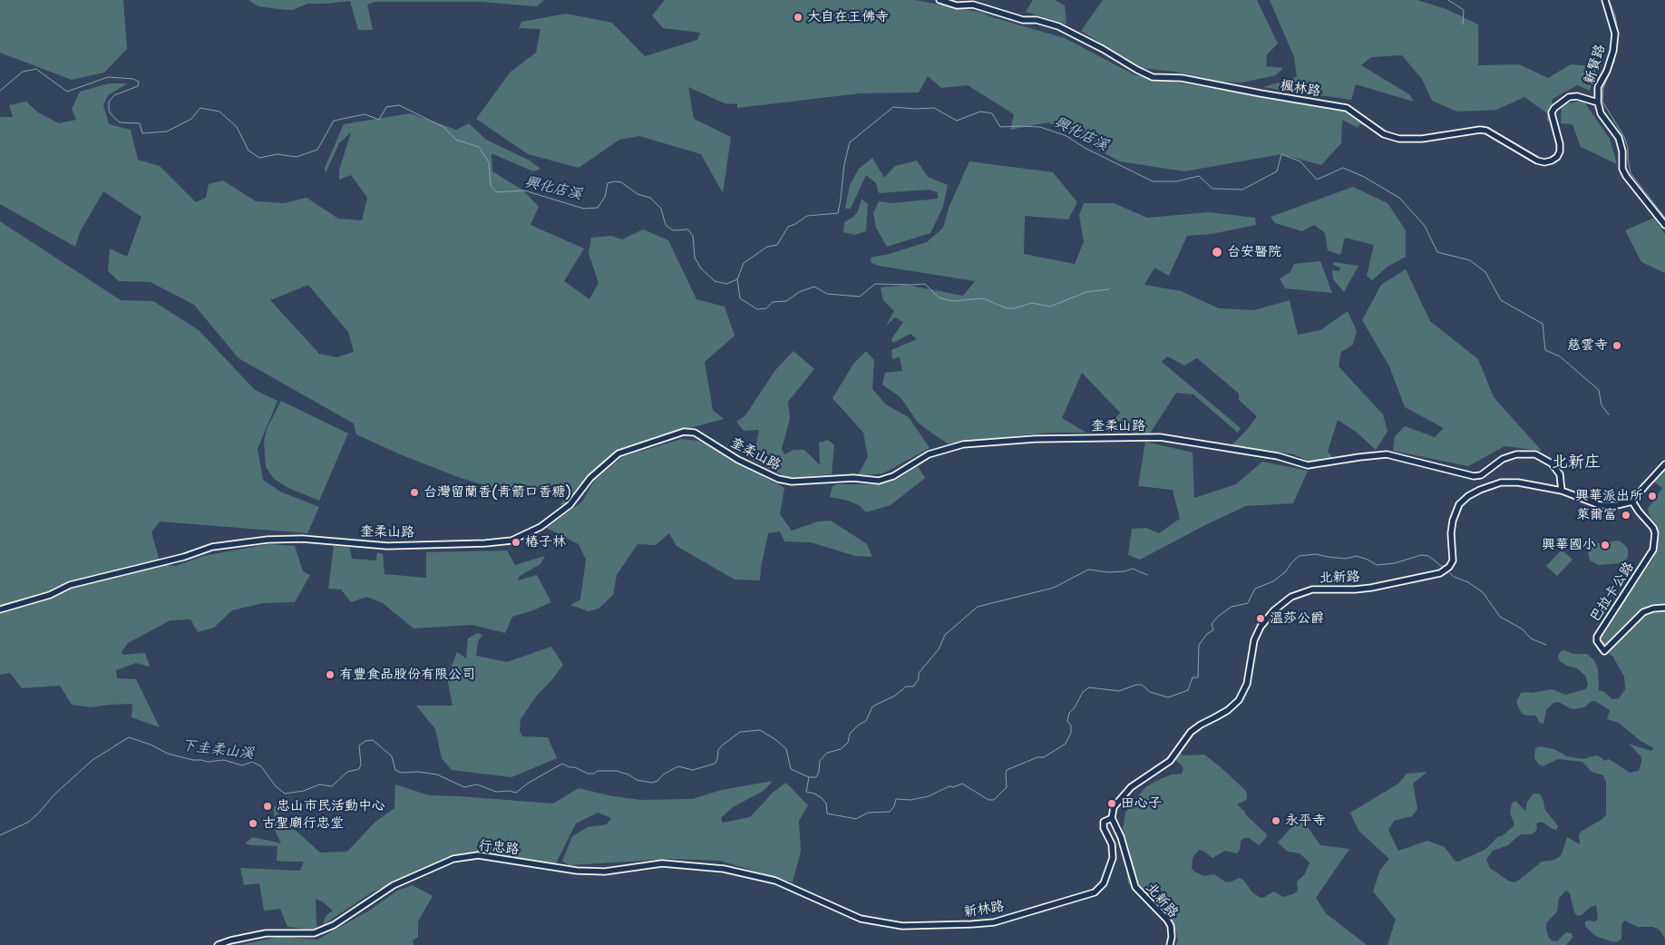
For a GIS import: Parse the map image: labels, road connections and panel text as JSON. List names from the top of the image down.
{
  "streets": {
    "street": [
      "新賢路",
      "楓林路",
      "奎柔山路",
      "北新路",
      "巴拉卡公路",
      "行忠路",
      "新林路"
    ]
  },
  "crossings": [
    ["新賢路", "楓林路"],
    ["奎柔山路", "北新路"],
    ["北新路", "巴拉卡公路"],
    ["北新路", "新林路"],
    ["行忠路", "新林路"]
  ],
  "districts": ["北新庄"],
  "water": ["興化店溪", "下圭柔山溪"],
  "places": [
    "大自在王佛寺",
    "台安醫院",
    "慈雲寺",
    "台灣留蘭香(青箭口香糖)",
    "興華派出所",
    "萊爾富",
    "樁子林",
    "興華國小",
    "溫莎公爵",
    "有豐食品股份有限公司",
    "田心子",
    "忠山市民活動中心",
    "永平寺",
    "古聖廟行忠堂"
  ]
}
